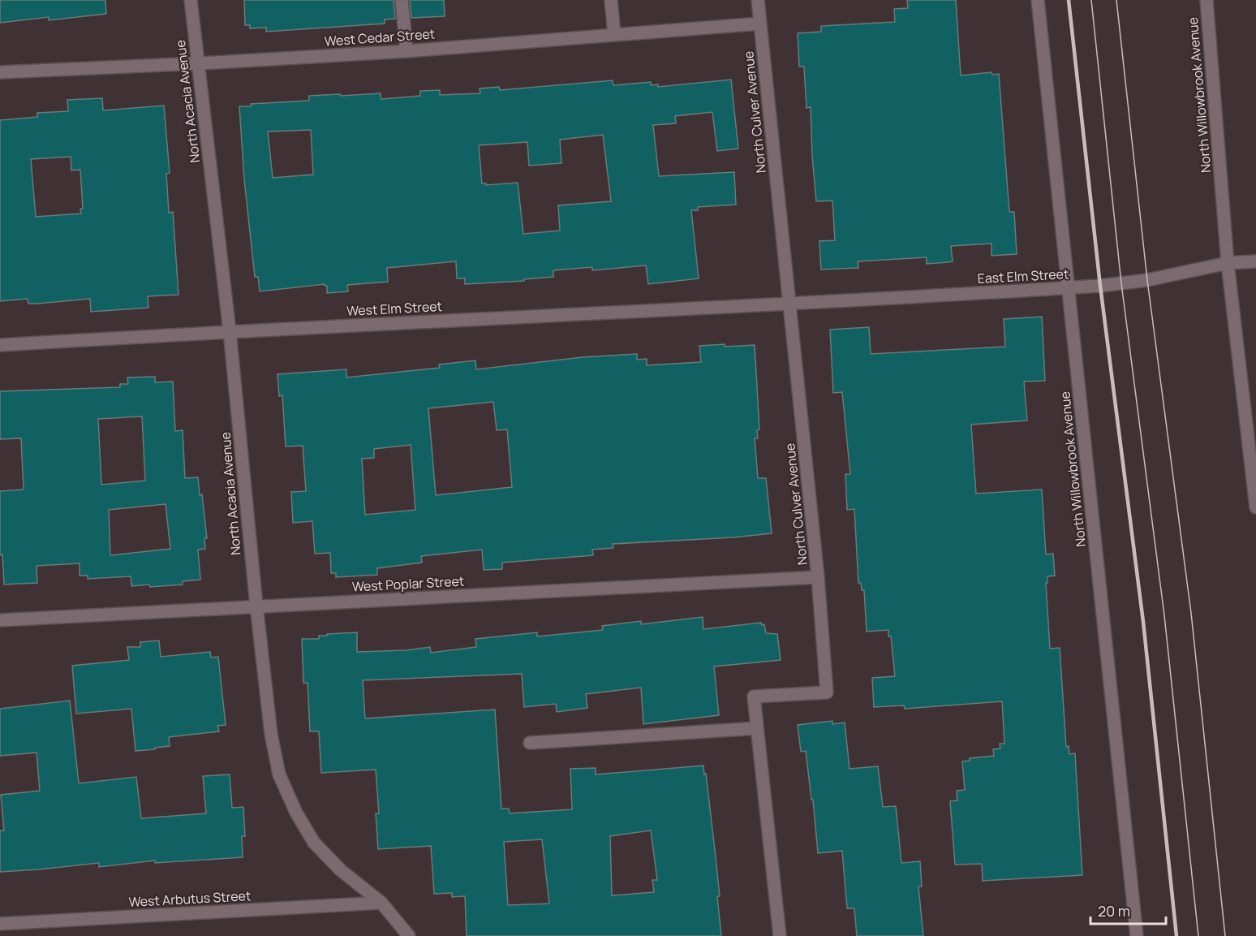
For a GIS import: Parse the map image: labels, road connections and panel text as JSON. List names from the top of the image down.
{
  "streets": {
    "street": [
      "West Cedar Street",
      "North Willowbrook Avenue",
      "North Acacia Avenue",
      "North Culver Avenue",
      "East Elm Street",
      "West Elm Street",
      "West Poplar Street",
      "West Arbutus Street"
    ]
  },
  "crossings": [
    ["West Cedar Street", "North Acacia Avenue"],
    ["West Cedar Street", "North Culver Avenue"],
    ["North Willowbrook Avenue", "East Elm Street"],
    ["North Acacia Avenue", "West Elm Street"],
    ["North Acacia Avenue", "West Poplar Street"],
    ["North Acacia Avenue", "West Arbutus Street"],
    ["North Culver Avenue", "East Elm Street"],
    ["North Culver Avenue", "West Elm Street"],
    ["North Culver Avenue", "West Poplar Street"],
    ["East Elm Street", "West Elm Street"]
  ],
  "scale_bar": "20 m"
}
